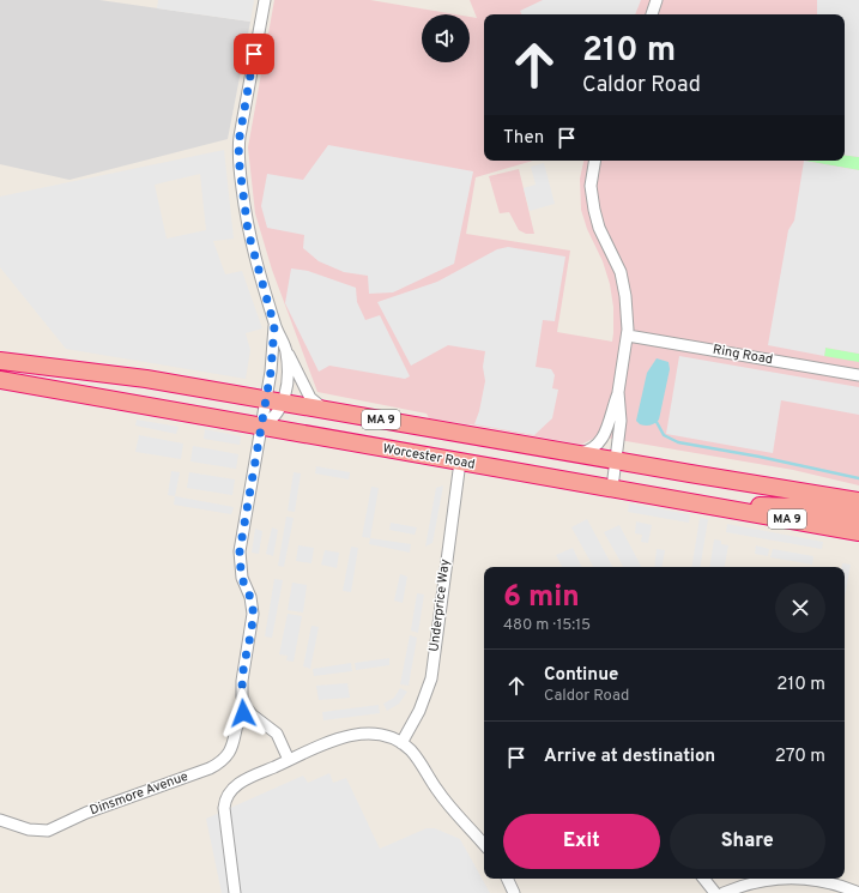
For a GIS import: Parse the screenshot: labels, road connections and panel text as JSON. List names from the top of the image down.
{
  "streets": {
    "highway": ["MA 9", "Worcester Road"],
    "street": ["Ring Road", "Underprice Way", "Dinsmore Avenue"]
  },
  "crossings": [
    ["Worcester Road", "Underprice Way"]
  ],
  "page": {
    "turn": ["210 m", "Caldor Road"],
    "then": "Then",
    "heading": ["6 min", "480 m · 15:15"],
    "list": [
      {
        "name": "Continue",
        "note": "Caldor Road",
        "value": "210 m"
      },
      {
        "name": "Arrive at destination",
        "value": "270 m"
      }
    ],
    "buttons": ["Exit", "Share"]
  }
}
